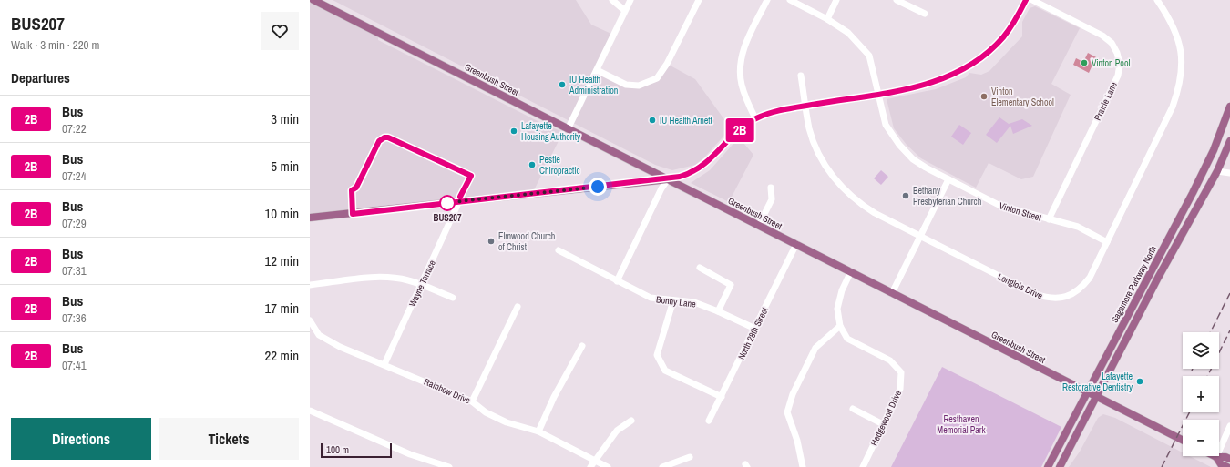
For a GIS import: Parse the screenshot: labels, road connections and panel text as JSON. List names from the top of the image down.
{
  "streets": {
    "main road": ["Greenbush Street", "Sagamore Parkway North"],
    "street": [
      "Prairie Lane",
      "Vinton Street",
      "Wayne Terrace",
      "Longlois Drive",
      "Bonny Lane",
      "North 28th Street",
      "Rainbow Drive",
      "Hedgewood Drive"
    ]
  },
  "crossings": [
    ["Greenbush Street", "Sagamore Parkway North"],
    ["Greenbush Street", "North 28th Street"],
    ["Greenbush Street", "Hedgewood Drive"],
    ["Prairie Lane", "Vinton Street"],
    ["Vinton Street", "Longlois Drive"],
    ["Wayne Terrace", "Rainbow Drive"],
    ["Bonny Lane", "North 28th Street"]
  ],
  "parks": ["Resthaven Memorial Park"],
  "places": [
    "Vinton Pool",
    "IU Health Administration",
    "Vinton Elementary School",
    "IU Health Arnett",
    "Lafayette Housing Authority",
    "Pestle Chiropractic",
    "Bethany Presbyterian Church",
    "BUS207",
    "Elmwood Church of Christ",
    "Lafayette Restorative Dentistry"
  ],
  "lines": ["bus line 2B"],
  "scale_bar": "100 m",
  "page": {
    "heading": [
      ["BUS207", "Walk · 3 min · 220 m"],
      "Departures"
    ],
    "on_map": "2B",
    "list": [
      {
        "mark": "2B",
        "name": "Bus",
        "note": "07:22",
        "value": "3 min"
      },
      {
        "mark": "2B",
        "name": "Bus",
        "note": "07:24",
        "value": "5 min"
      },
      {
        "mark": "2B",
        "name": "Bus",
        "note": "07:29",
        "value": "10 min"
      },
      {
        "mark": "2B",
        "name": "Bus",
        "note": "07:31",
        "value": "12 min"
      },
      {
        "mark": "2B",
        "name": "Bus",
        "note": "07:36",
        "value": "17 min"
      },
      {
        "mark": "2B",
        "name": "Bus",
        "note": "07:41",
        "value": "22 min"
      }
    ],
    "map_buttons": ["+", "−"],
    "buttons": ["Directions", "Tickets"],
    "scale": "100 m"
  }
}
